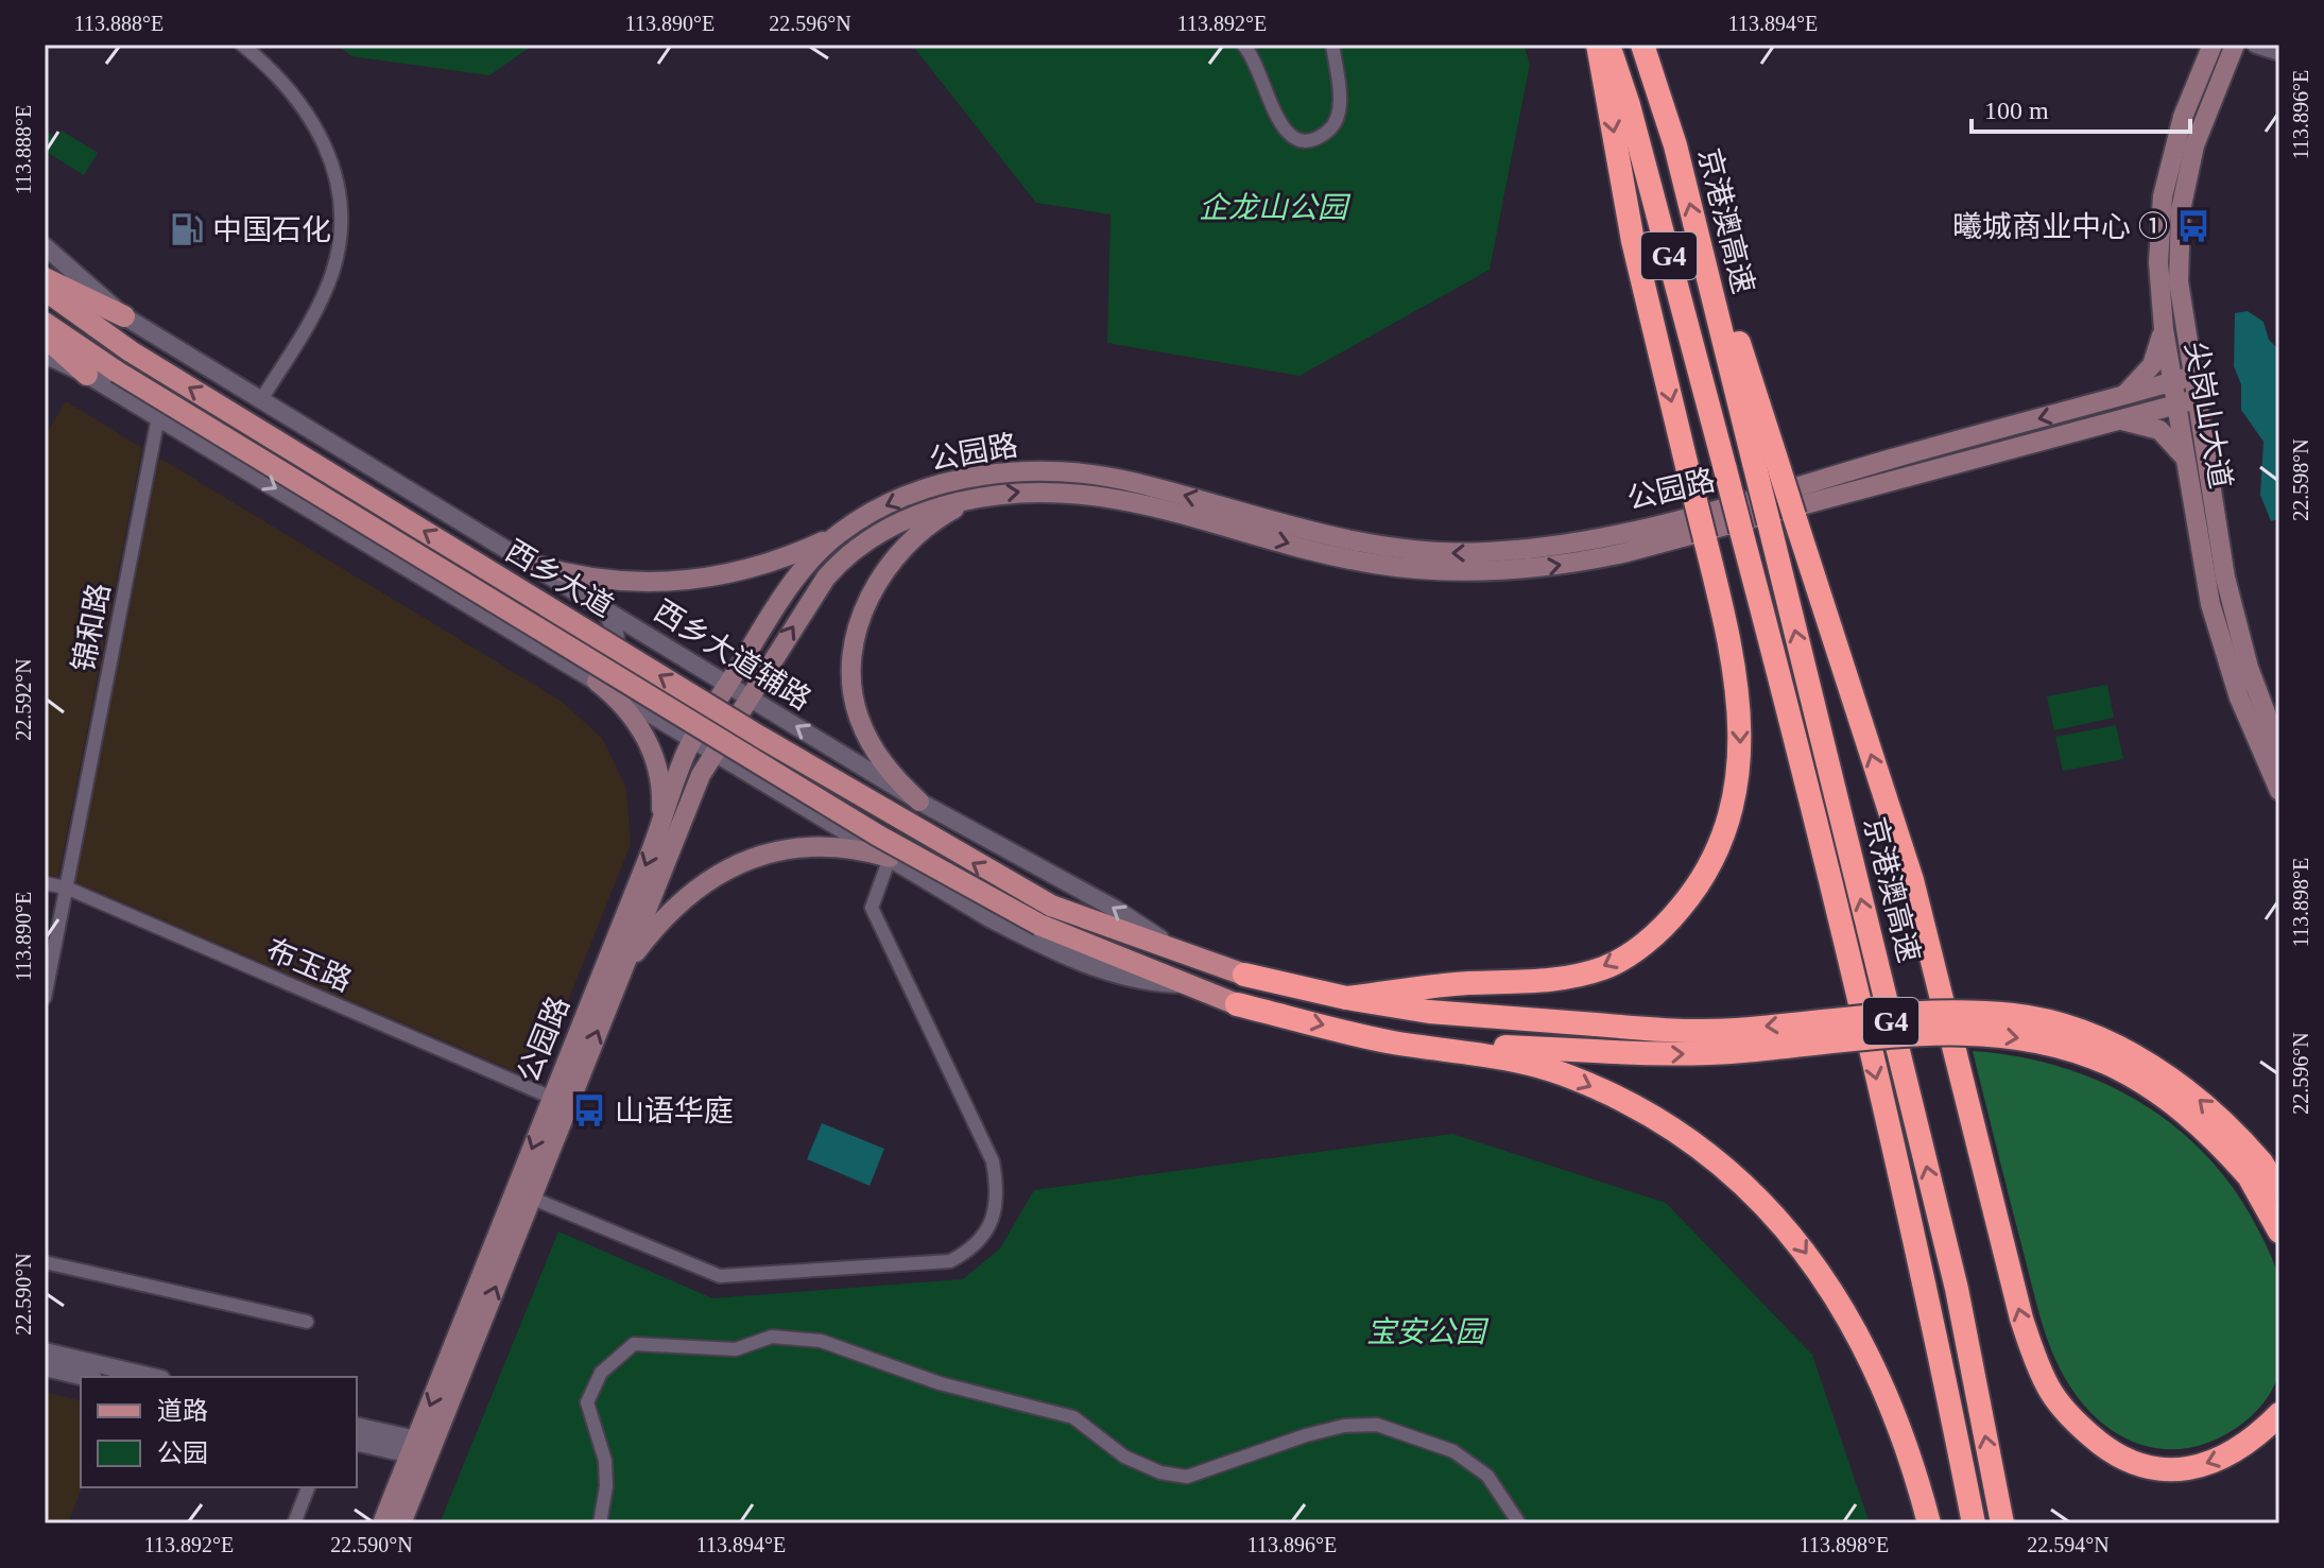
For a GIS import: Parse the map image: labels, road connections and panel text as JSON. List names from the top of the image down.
{
  "streets": {
    "highway": ["京港澳高速", "G4"],
    "main road": ["尖岗山大道", "公园路", "西乡大道"],
    "street": ["锦和路", "西乡大道辅路", "布玉路"]
  },
  "crossings": [
    ["尖岗山大道", "公园路"],
    ["公园路", "西乡大道辅路"],
    ["公园路", "布玉路"],
    ["锦和路", "布玉路"]
  ],
  "parks": ["企龙山公园", "宝安公园"],
  "places": {
    "bus stop": ["曦城商业中心 ①", "山语华庭"],
    "fuel station": ["中国石化"]
  },
  "legend": ["道路", "公园"],
  "scale_bar": "100 m",
  "coordinates": [
    "113.888°E",
    "113.890°E",
    "22.596°N",
    "113.892°E",
    "113.894°E",
    "113.896°E",
    "22.598°N",
    "22.592°N",
    "113.898°E",
    "22.590°N",
    "22.594°N"
  ]
}
